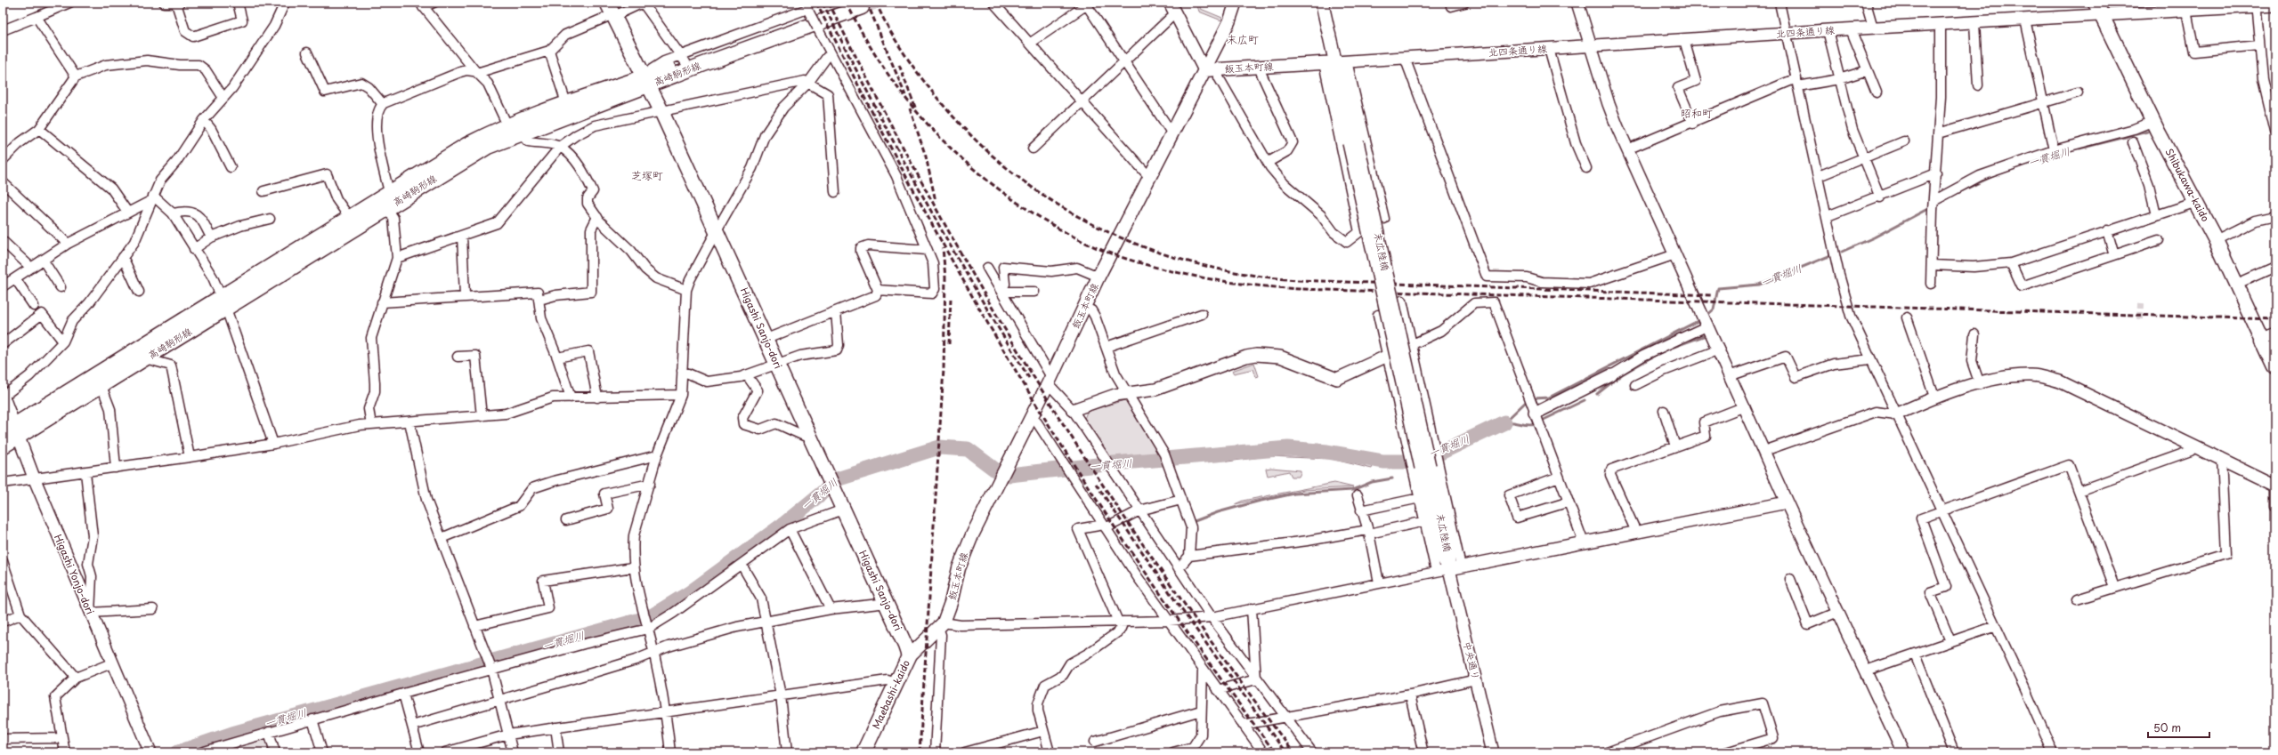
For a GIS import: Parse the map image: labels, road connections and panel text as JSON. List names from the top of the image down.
{
  "streets": {
    "main road": [
      "飯玉本町線",
      "高崎駒形線",
      "Shibukawa-kaido",
      "Higashi Sanjo-dori",
      "Maebashi-kaido"
    ],
    "street": [
      "北四条通り線",
      "末広陸橋",
      "Higashi Yonjo-dori",
      "中央通り"
    ]
  },
  "crossings": [
    ["北四条通り線", "飯玉本町線"],
    ["北四条通り線", "Shibukawa-kaido"],
    ["北四条通り線", "末広陸橋"],
    ["飯玉本町線", "末広陸橋"],
    ["飯玉本町線", "Higashi Sanjo-dori"],
    ["飯玉本町線", "Maebashi-kaido"],
    ["高崎駒形線", "Higashi Sanjo-dori"],
    ["高崎駒形線", "Higashi Yonjo-dori"],
    ["末広陸橋", "中央通り"],
    ["Higashi Sanjo-dori", "Maebashi-kaido"]
  ],
  "districts": ["末広町", "昭和町", "芝塚町"],
  "water": ["一貫堀川"],
  "scale_bar": "50 m"
}
